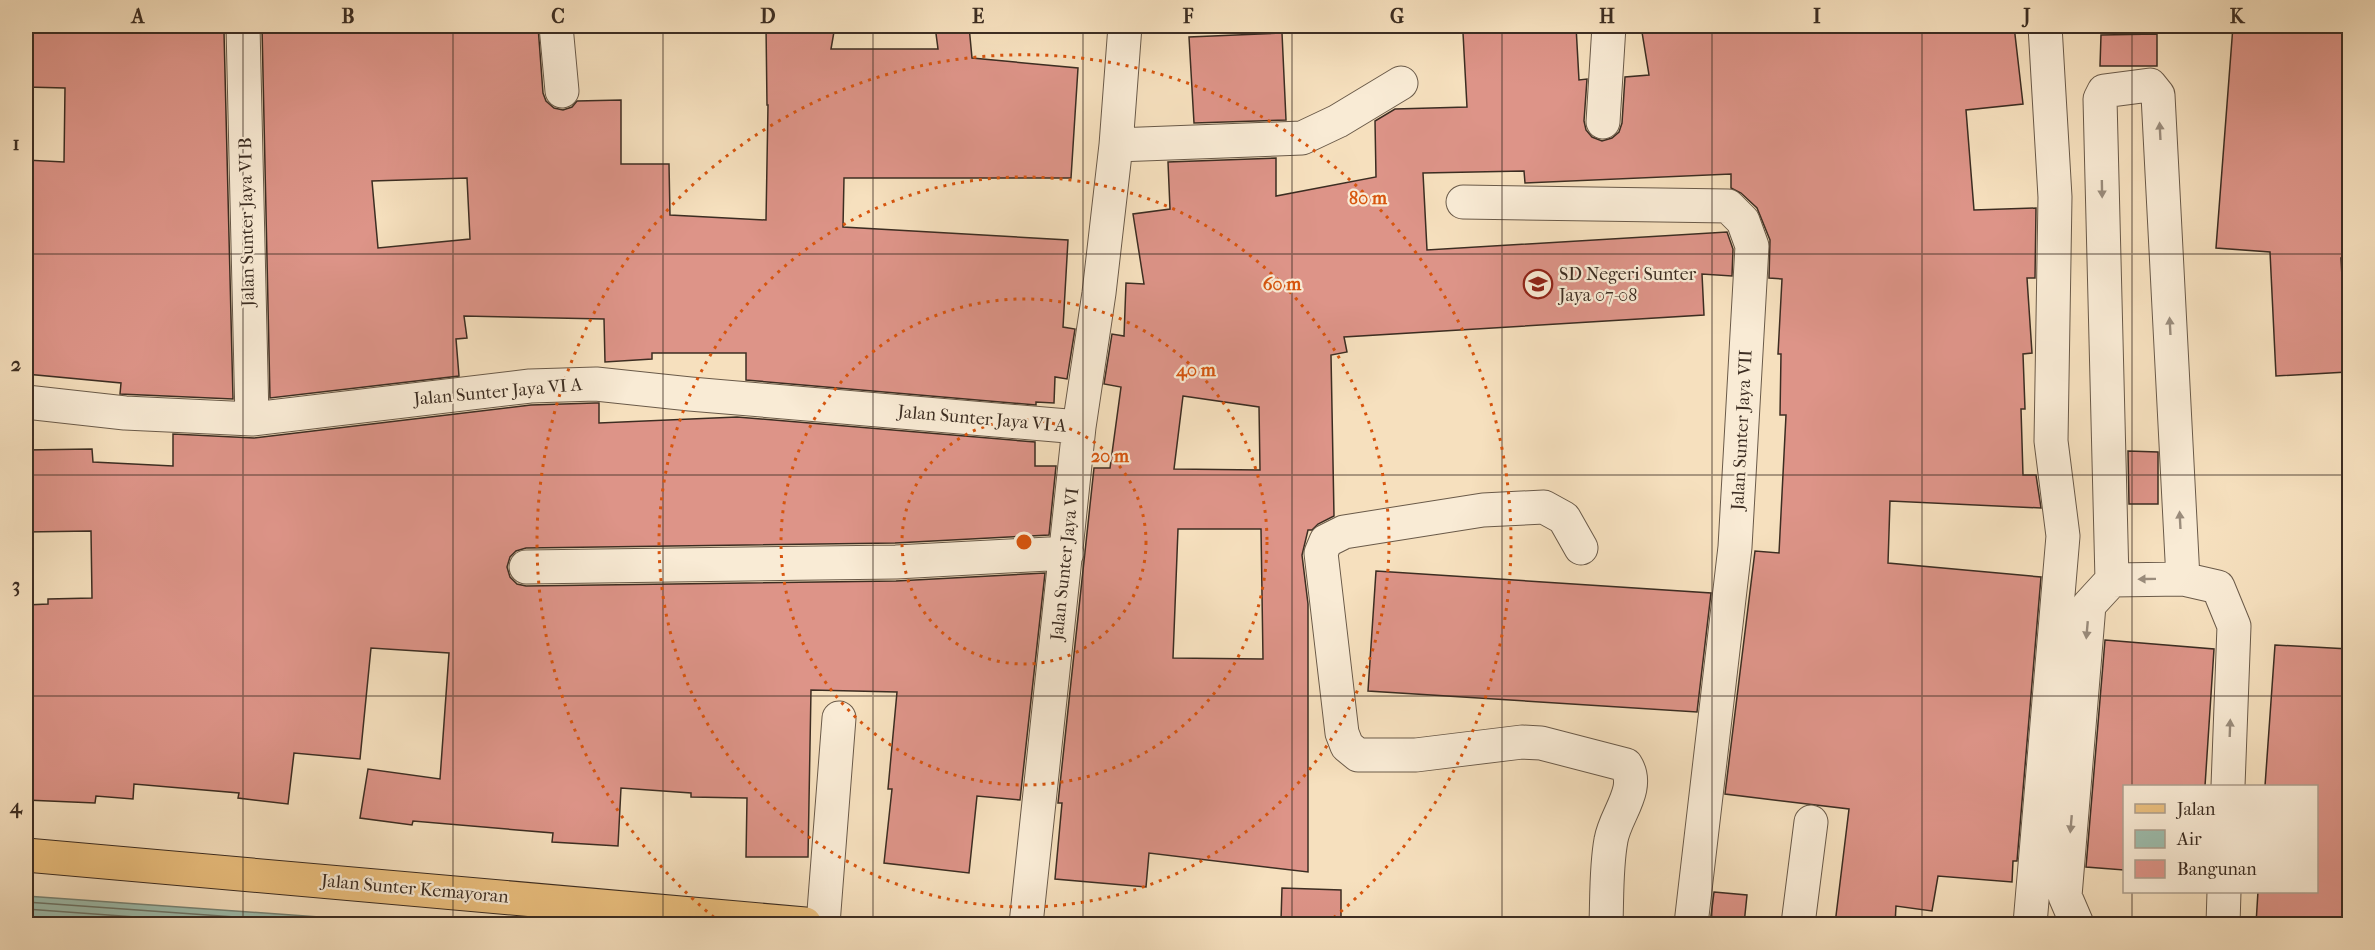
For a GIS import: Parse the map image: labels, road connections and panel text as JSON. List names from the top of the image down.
{
  "streets": {
    "main road": ["Jalan Sunter Kemayoran"],
    "street": [
      "Jalan Sunter Jaya VI B",
      "Jalan Sunter Jaya VI A",
      "Jalan Sunter Jaya VII",
      "Jalan Sunter Jaya VI"
    ]
  },
  "crossings": [
    ["Jalan Sunter Jaya VI B", "Jalan Sunter Jaya VI A"],
    ["Jalan Sunter Jaya VI A", "Jalan Sunter Jaya VI"]
  ],
  "places": {
    "school or university": ["SD Negeri Sunter Jaya 07-08"]
  },
  "legend": ["Jalan", "Air", "Bangunan"],
  "grid": {
    "columns": [
      "A",
      "B",
      "C",
      "D",
      "E",
      "F",
      "G",
      "H",
      "I",
      "J",
      "K"
    ],
    "rows": [
      "1",
      "2",
      "3",
      "4"
    ]
  },
  "rings": [
    "80 m",
    "60 m",
    "40 m",
    "20 m"
  ]
}
